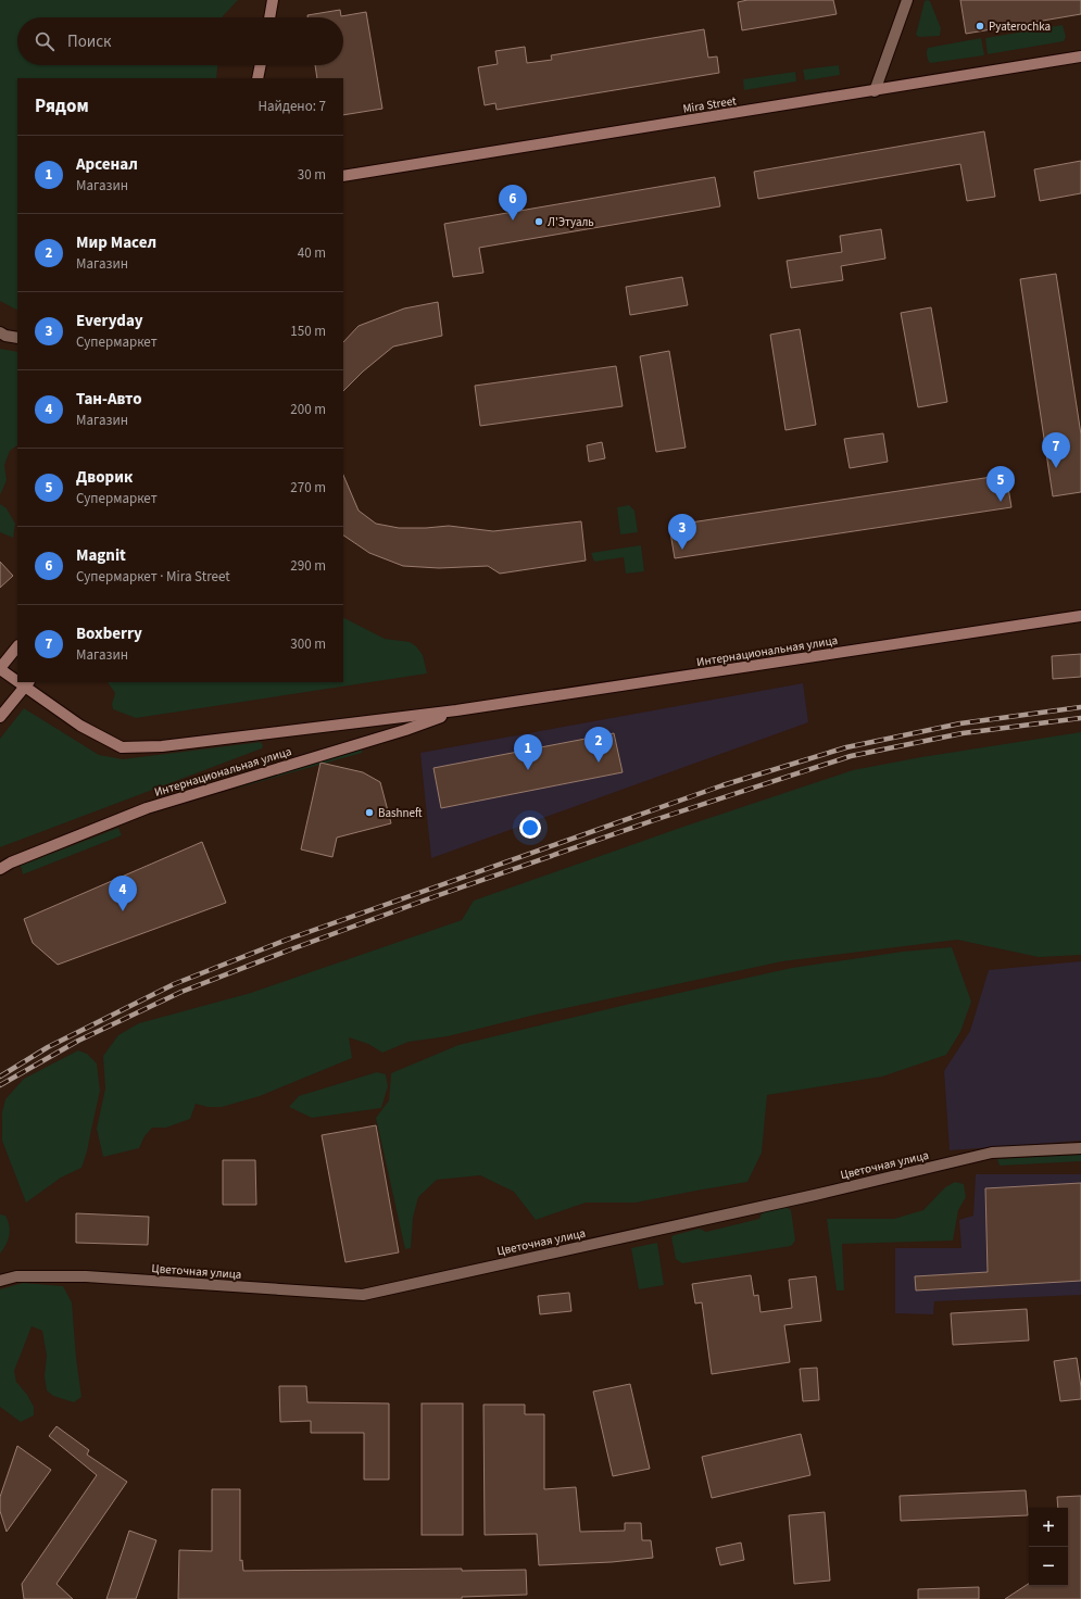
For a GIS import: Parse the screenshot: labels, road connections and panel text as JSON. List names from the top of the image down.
{
  "streets": {
    "main road": ["Mira Street", "Интернациональная улица"],
    "street": ["Цветочная улица"]
  },
  "places": ["Pyaterochka", "Л'Этуаль", "Bashneft"],
  "page": {
    "search": "Поиск",
    "heading": ["Рядом", "Найдено: 7"],
    "list": [
      {
        "mark": "1",
        "name": "Арсенал",
        "note": "Магазин",
        "value": "30 m"
      },
      {
        "mark": "2",
        "name": "Мир Масел",
        "note": "Магазин",
        "value": "40 m"
      },
      {
        "mark": "3",
        "name": "Everyday",
        "note": "Супермаркет",
        "value": "150 m"
      },
      {
        "mark": "4",
        "name": "Тан-Авто",
        "note": "Магазин",
        "value": "200 m"
      },
      {
        "mark": "5",
        "name": "Дворик",
        "note": "Супермаркет",
        "value": "270 m"
      },
      {
        "mark": "6",
        "name": "Magnit",
        "note": "Супермаркет · Mira Street",
        "value": "290 m"
      },
      {
        "mark": "7",
        "name": "Boxberry",
        "note": "Магазин",
        "value": "300 m"
      }
    ],
    "pins": [
      "6",
      "7",
      "5",
      "3",
      "2",
      "1",
      "4"
    ],
    "map_buttons": ["+", "−"]
  }
}
